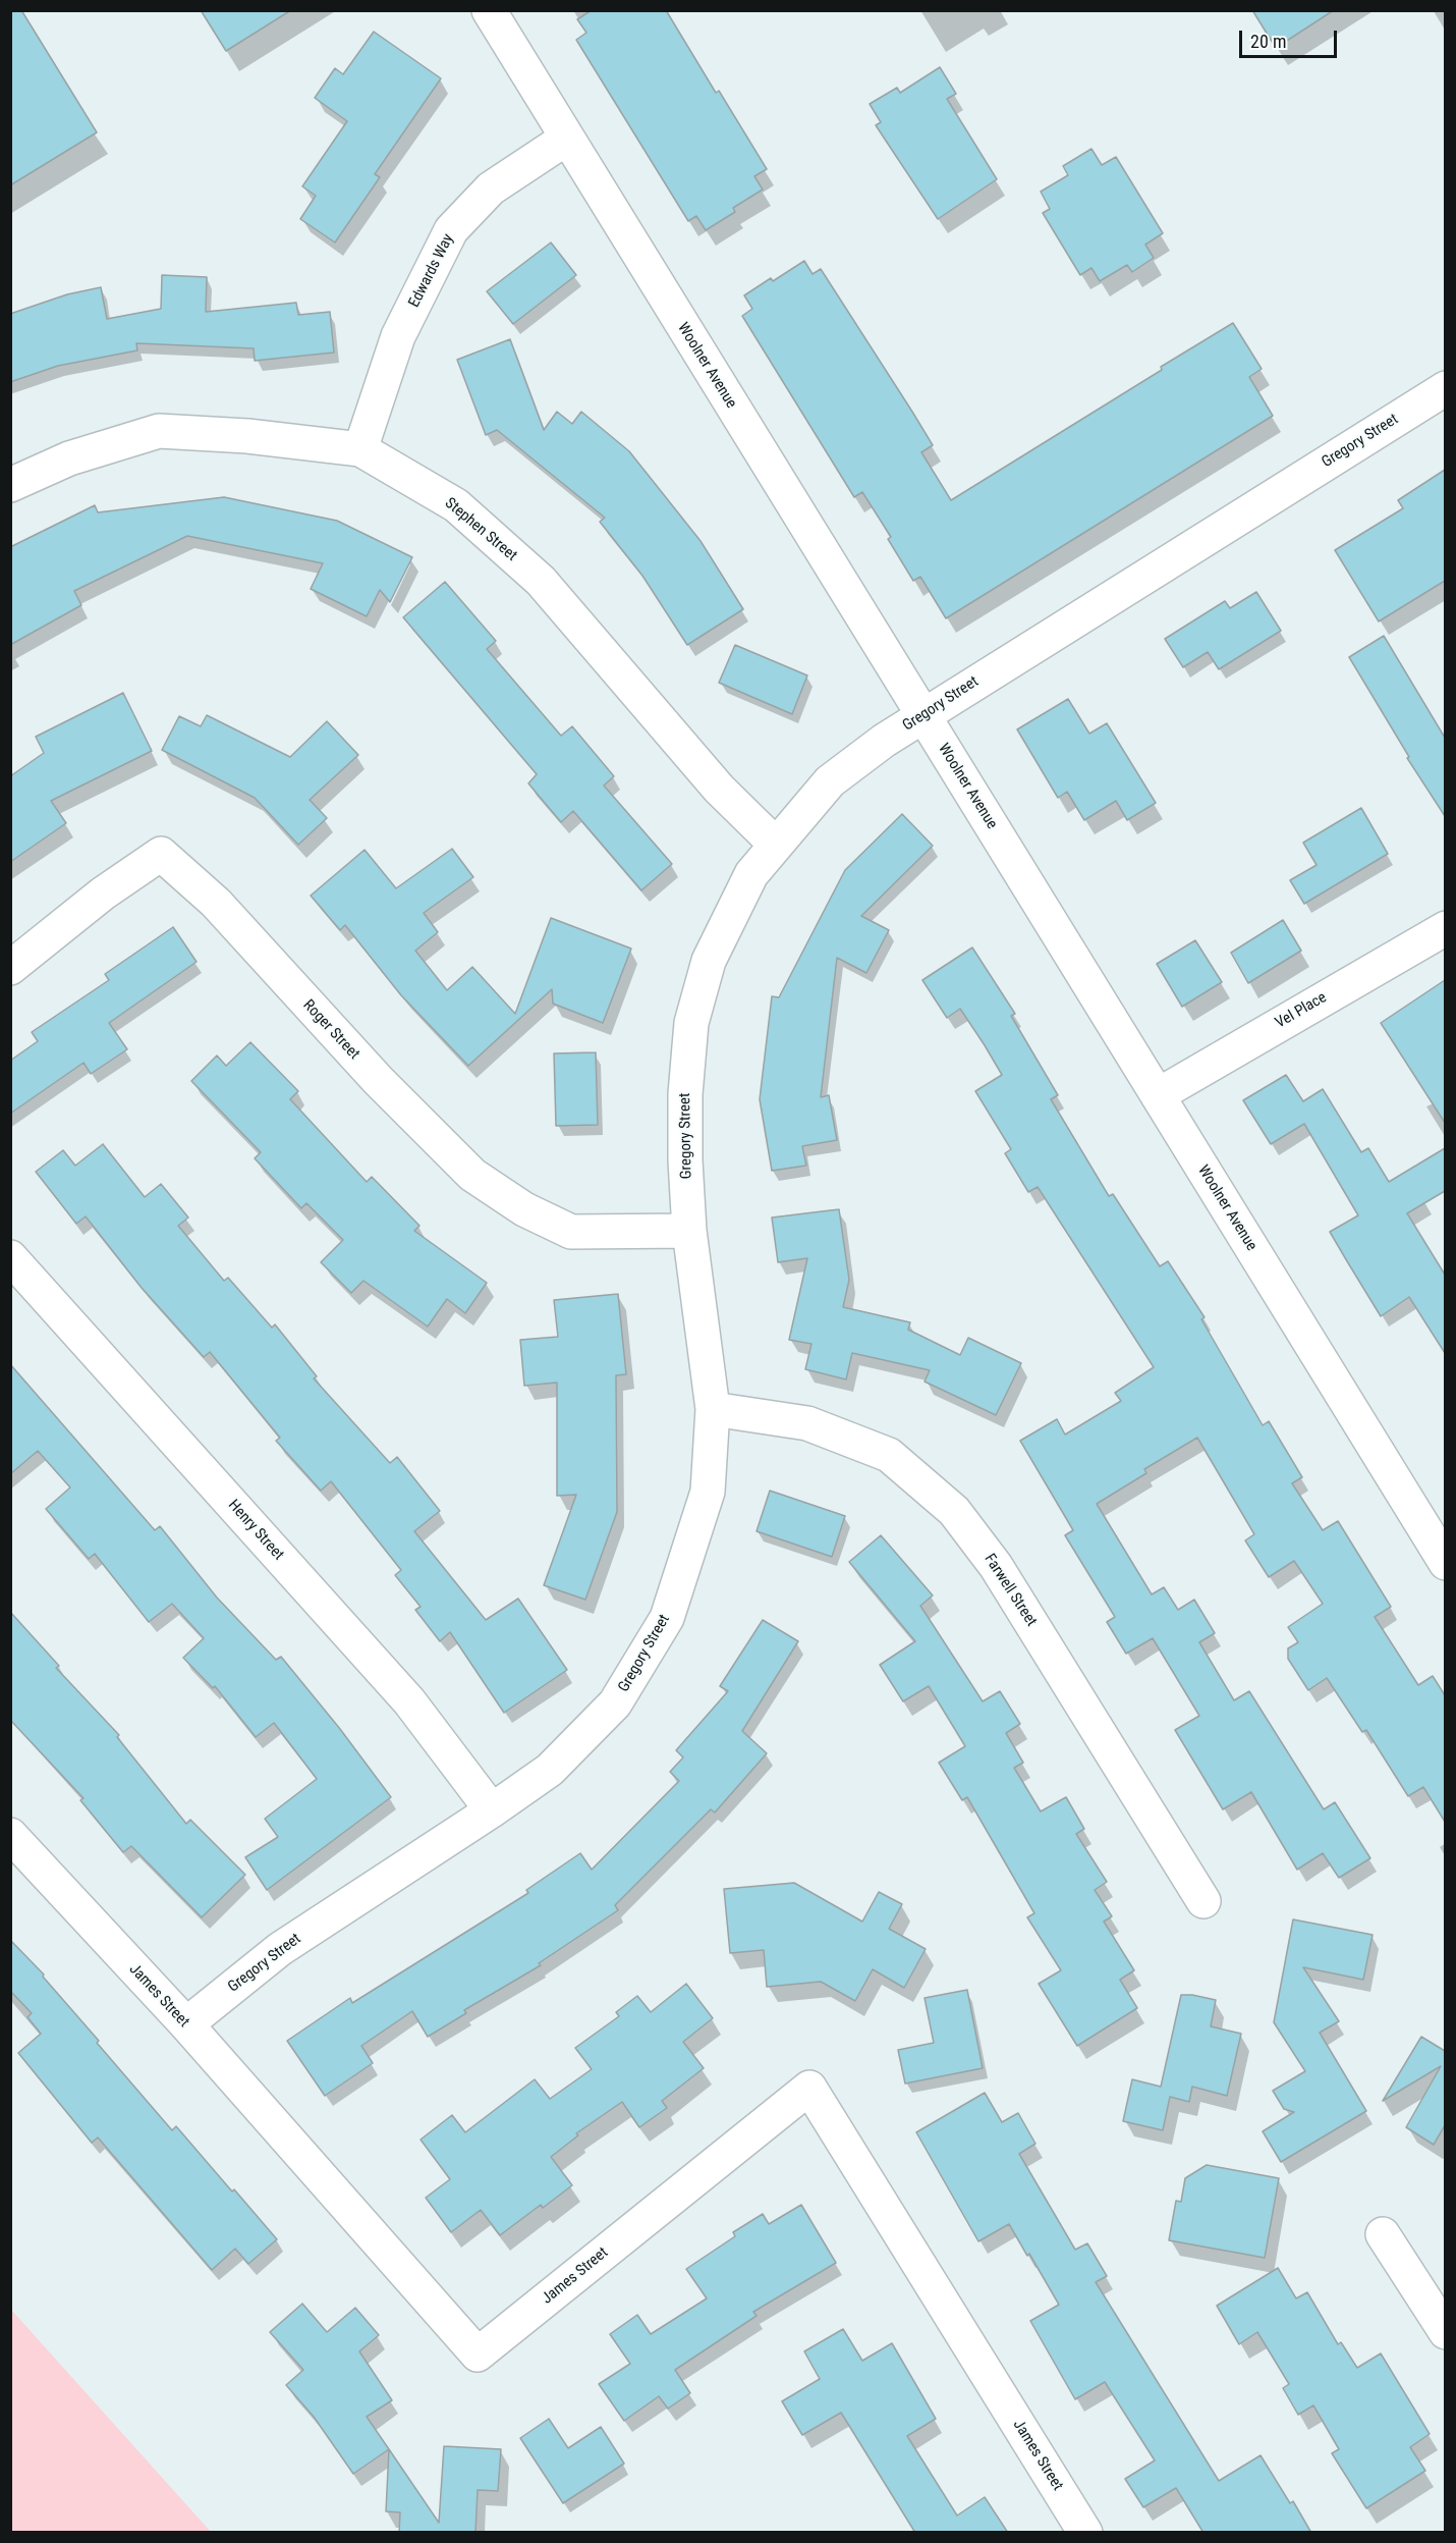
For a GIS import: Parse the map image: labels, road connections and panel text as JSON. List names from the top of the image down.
{
  "streets": {
    "street": [
      "Edwards Way",
      "Woolner Avenue",
      "Gregory Street",
      "Stephen Street",
      "Vel Place",
      "Roger Street",
      "Henry Street",
      "Farwell Street",
      "James Street"
    ]
  },
  "crossings": [
    ["Edwards Way", "Woolner Avenue"],
    ["Edwards Way", "Stephen Street"],
    ["Woolner Avenue", "Gregory Street"],
    ["Woolner Avenue", "Vel Place"],
    ["Gregory Street", "Stephen Street"],
    ["Gregory Street", "Roger Street"],
    ["Gregory Street", "Henry Street"],
    ["Gregory Street", "Farwell Street"],
    ["Gregory Street", "James Street"]
  ],
  "scale_bar": "20 m"
}
